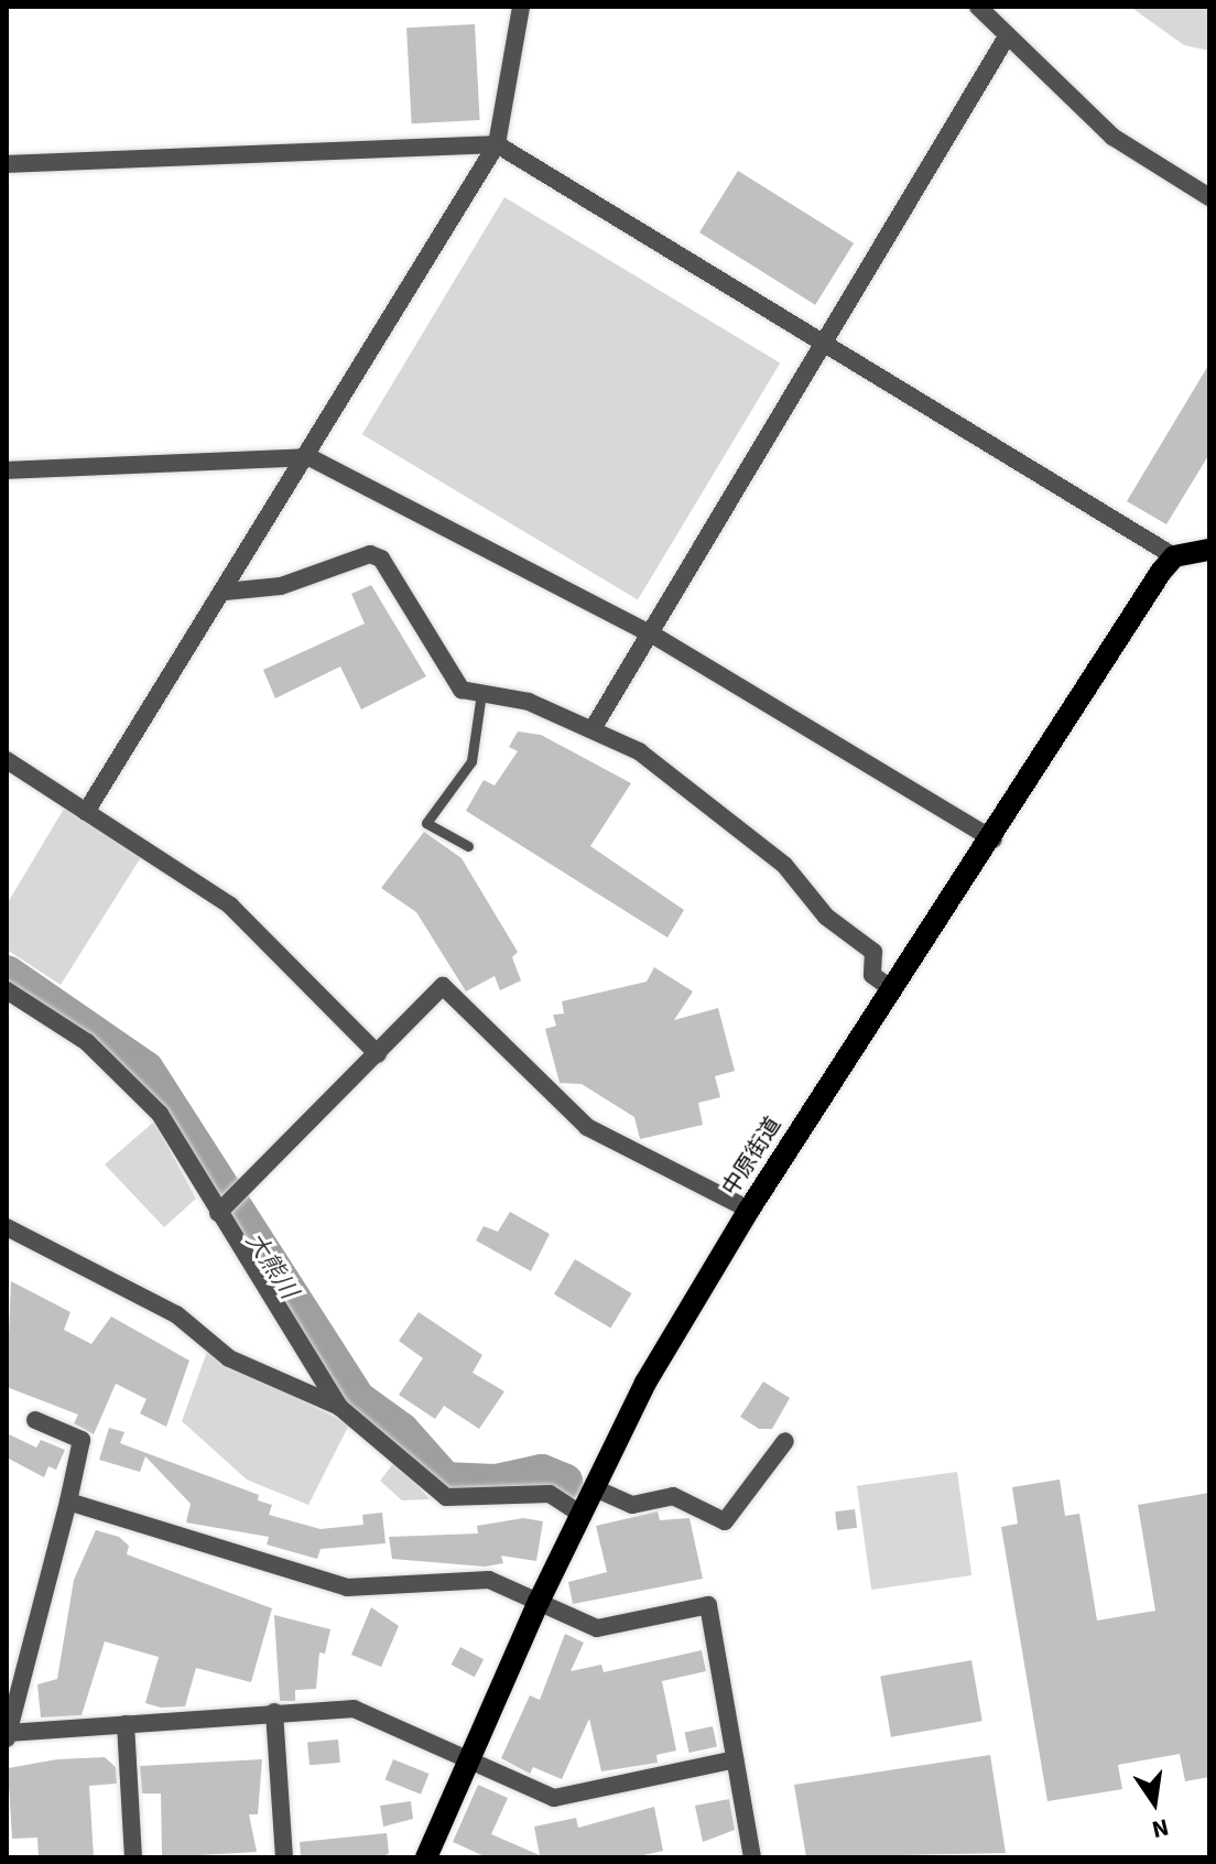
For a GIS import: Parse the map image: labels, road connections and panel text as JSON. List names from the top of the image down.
{
  "streets": {
    "main road": ["中原街道"]
  },
  "water": ["大熊川"],
  "north": "bottom"
}
